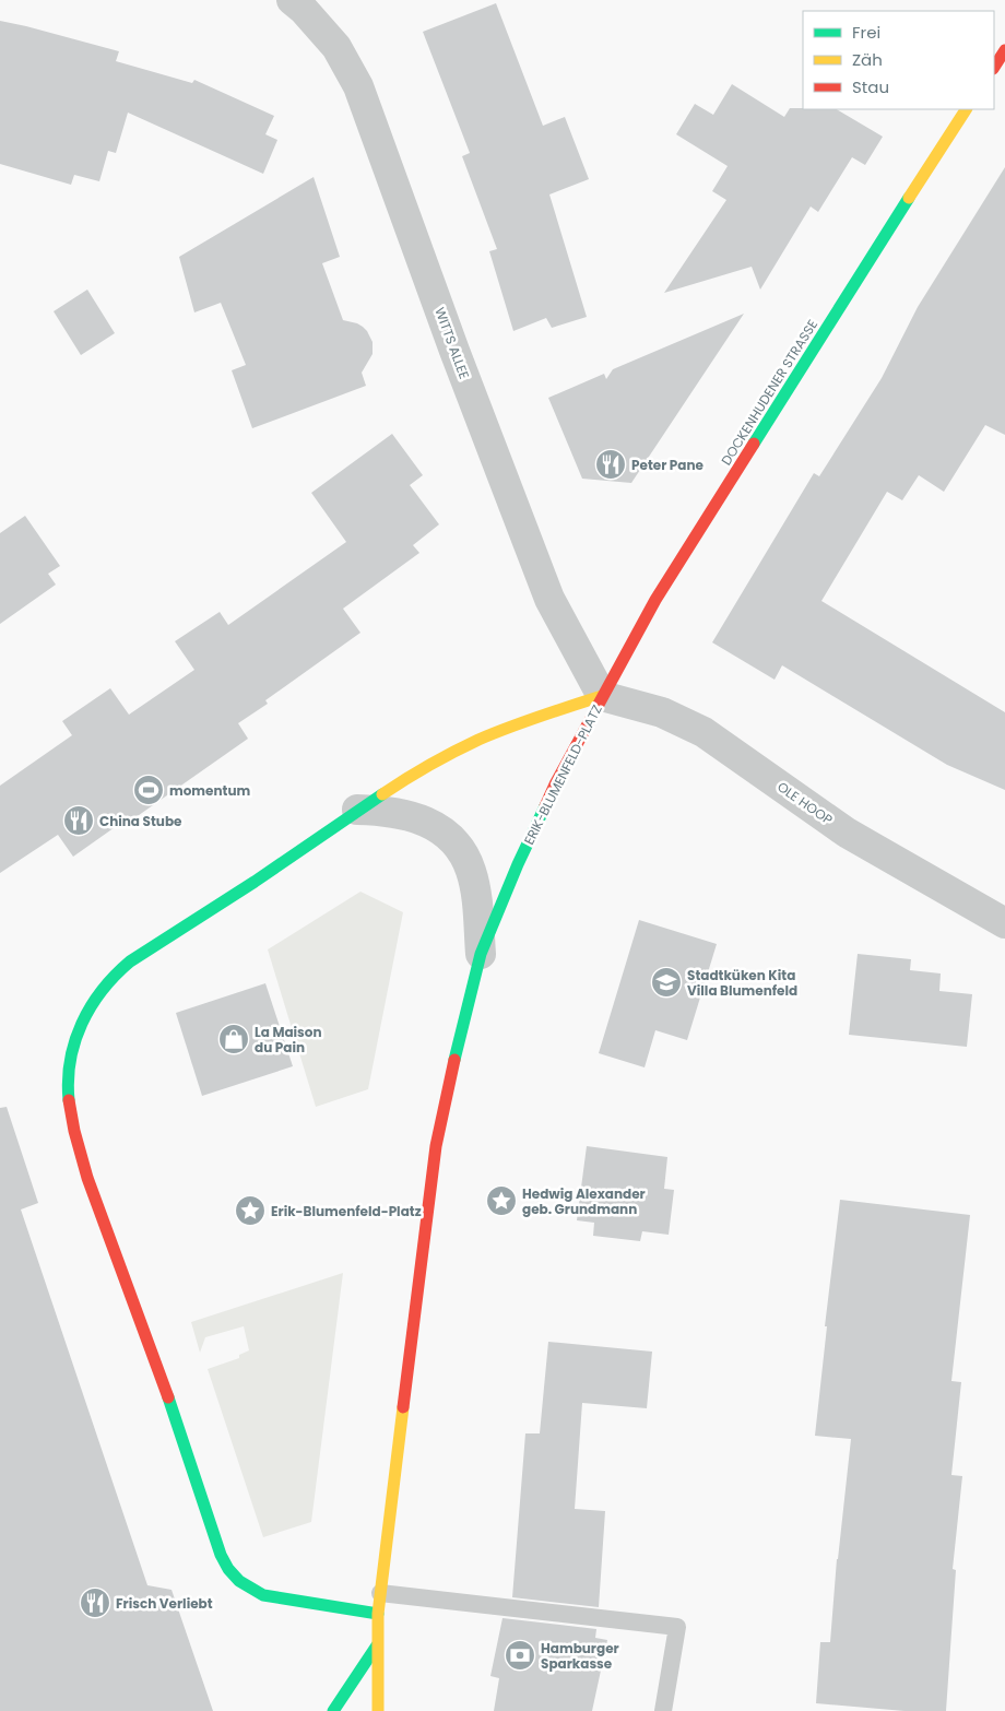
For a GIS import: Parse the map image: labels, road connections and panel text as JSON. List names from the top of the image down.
{
  "streets": {
    "main road": ["DOCKENHUDENER STRASSE", "ERIK-BLUMENFELD-PLATZ"],
    "street": ["WITTS ALLEE", "OLE HOOP"]
  },
  "crossings": [
    ["WITTS ALLEE", "DOCKENHUDENER STRASSE"],
    ["WITTS ALLEE", "ERIK-BLUMENFELD-PLATZ"],
    ["WITTS ALLEE", "OLE HOOP"],
    ["DOCKENHUDENER STRASSE", "ERIK-BLUMENFELD-PLATZ"],
    ["DOCKENHUDENER STRASSE", "OLE HOOP"],
    ["ERIK-BLUMENFELD-PLATZ", "OLE HOOP"]
  ],
  "places": {
    "restaurant": ["Peter Pane", "China Stube", "Frisch Verliebt"],
    "sports": ["momentum"],
    "school or university": ["Stadtküken Kita Villa Blumenfeld"],
    "shop": ["La Maison du Pain"],
    "place": ["Hedwig Alexander geb. Grundmann", "Erik-Blumenfeld-Platz"],
    "bank": ["Hamburger Sparkasse"]
  },
  "legend": ["Frei", "Zäh", "Stau"]
}
